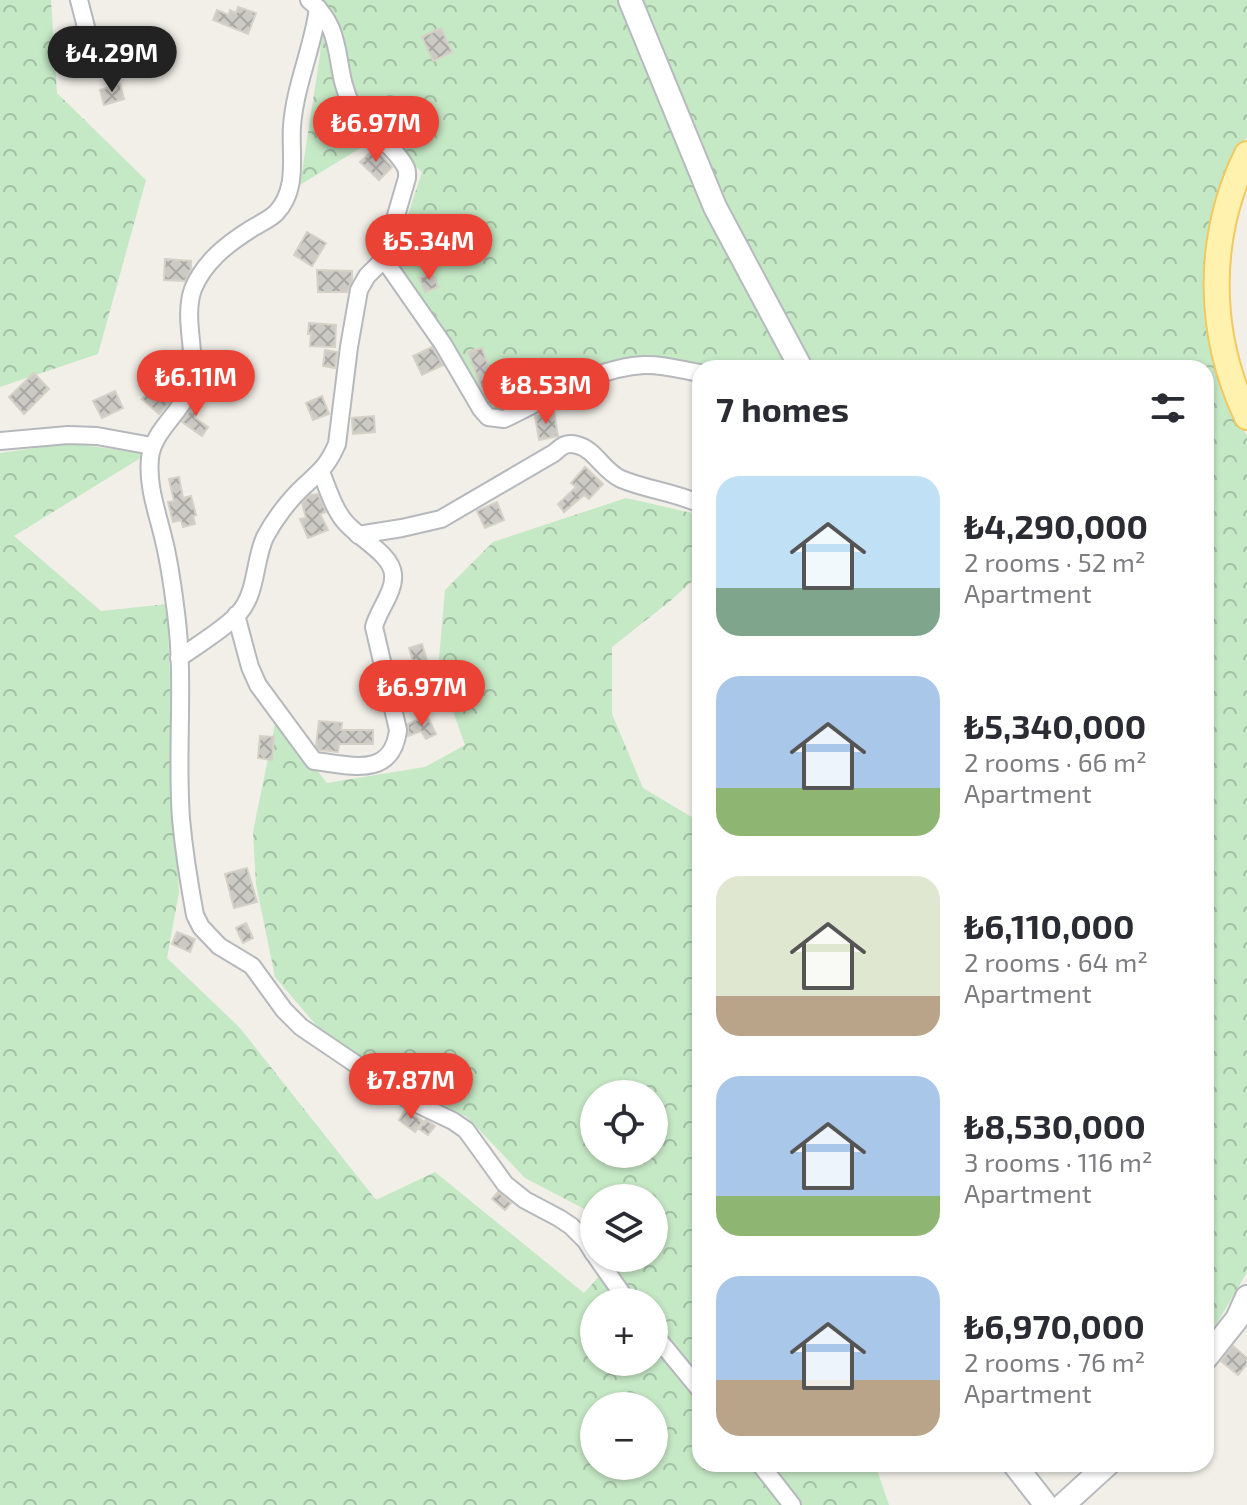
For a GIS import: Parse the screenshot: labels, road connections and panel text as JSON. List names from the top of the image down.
{
  "page": {
    "price": [
      "₺4.29M",
      "₺6.97M",
      "₺5.34M",
      "₺6.11M",
      "₺8.53M",
      "₺6.97M",
      "₺7.87M"
    ],
    "heading": "7 homes",
    "list": [
      {
        "name": "₺4,290,000",
        "note": "2 rooms · 52 m² · Apartment"
      },
      {
        "name": "₺5,340,000",
        "note": "2 rooms · 66 m² · Apartment"
      },
      {
        "name": "₺6,110,000",
        "note": "2 rooms · 64 m² · Apartment"
      },
      {
        "name": "₺8,530,000",
        "note": "3 rooms · 116 m² · Apartment"
      },
      {
        "name": "₺6,970,000",
        "note": "2 rooms · 76 m² · Apartment"
      }
    ],
    "map_buttons": ["+", "−"]
  }
}
